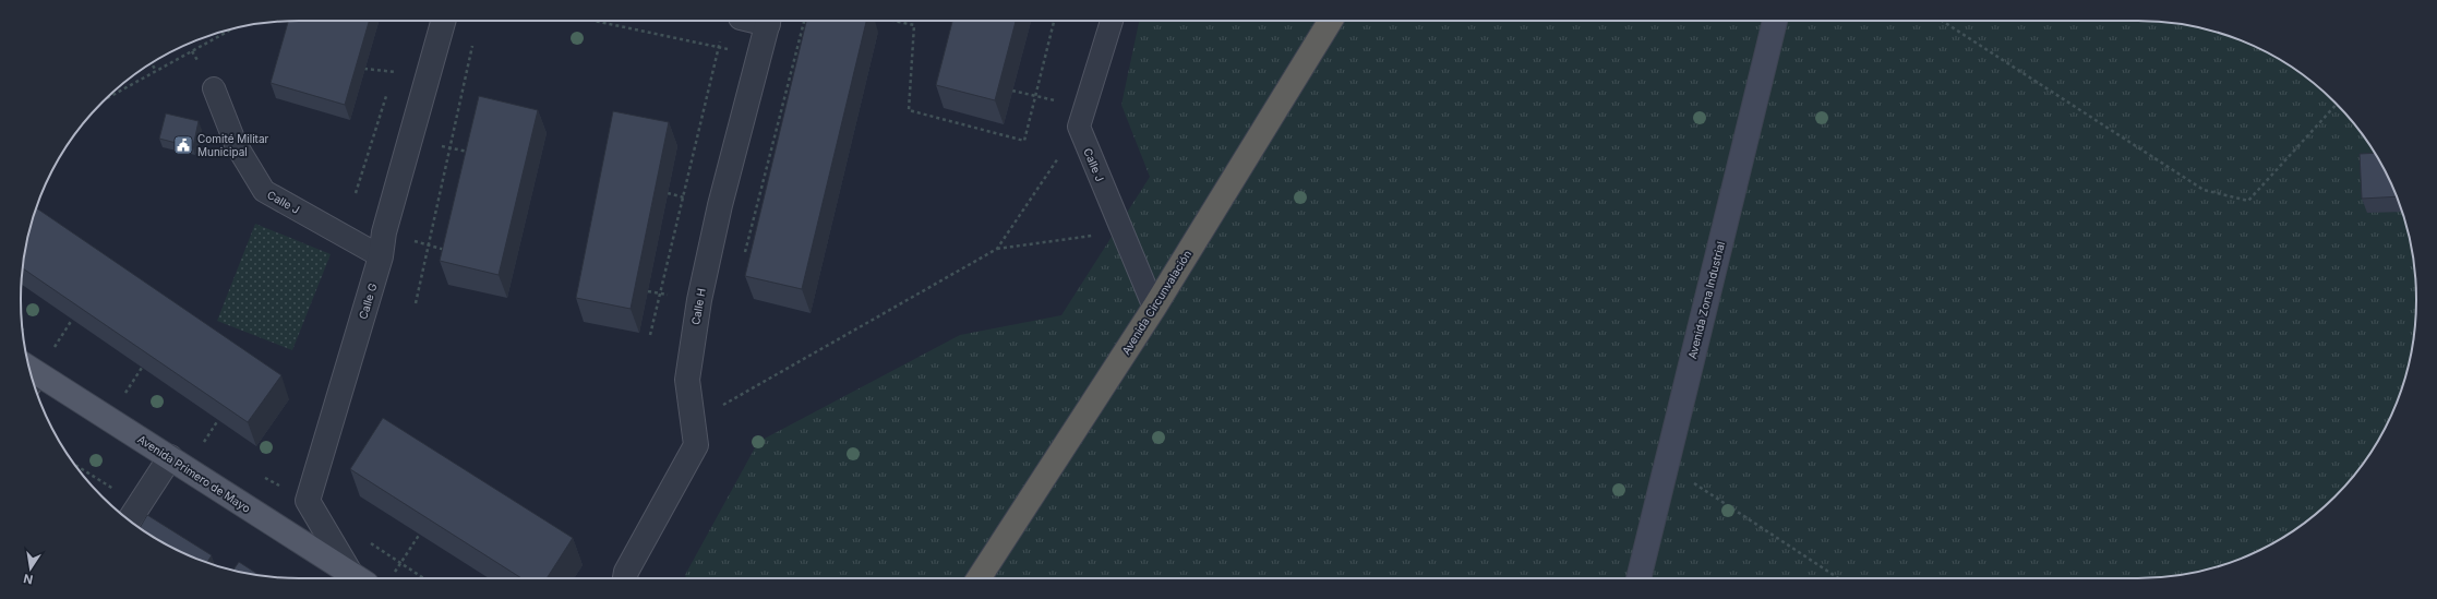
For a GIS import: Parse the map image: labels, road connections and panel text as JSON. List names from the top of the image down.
{
  "streets": {
    "highway": ["Avenida Circunvalación"],
    "main road": ["Avenida Zona Industrial", "Avenida Primero de Mayo"],
    "street": ["Calle G", "Calle H"],
    "lane": ["Calle J"]
  },
  "crossings": [
    ["Calle J", "Calle G"],
    ["Calle J", "Avenida Circunvalación"]
  ],
  "places": {
    "public building": ["Comité Militar Municipal"]
  },
  "north": "bottom"
}
